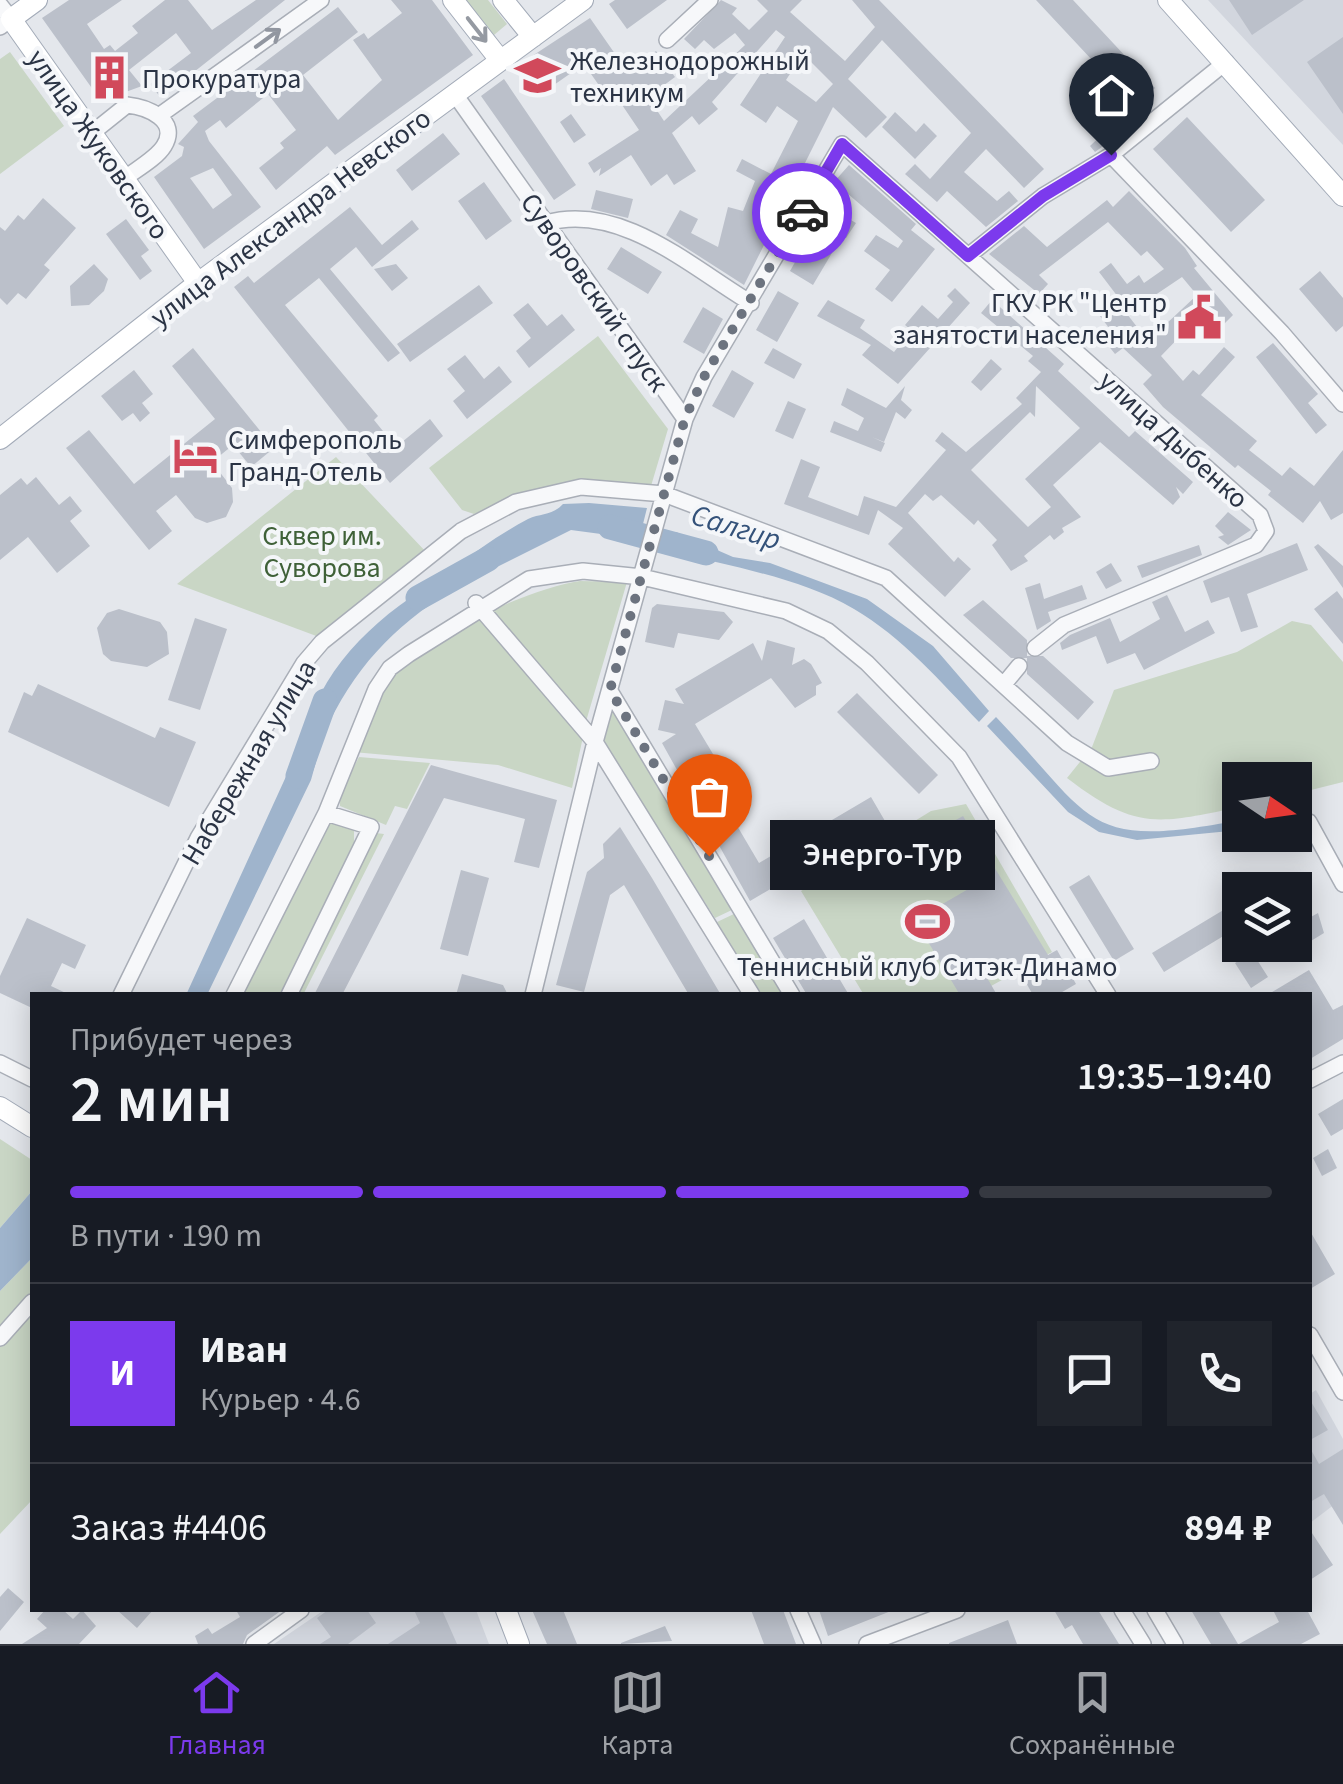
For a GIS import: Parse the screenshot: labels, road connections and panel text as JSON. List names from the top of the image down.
{
  "streets": {
    "main road": ["улица Жуковского", "улица Александра Невского"],
    "street": ["Суворовский спуск", "улица Дыбенко", "Набережная улица"]
  },
  "crossings": [
    ["улица Жуковского", "улица Александра Невского"],
    ["улица Александра Невского", "Суворовский спуск"],
    ["Суворовский спуск", "улица Дыбенко"],
    ["Суворовский спуск", "Набережная улица"]
  ],
  "water": ["Салгир"],
  "parks": ["Сквер им. Суворова"],
  "places": {
    "school or university": ["Железнодорожный техникум"],
    "building": ["Прокуратура"],
    "public building": ["ГКУ РК \"Центр занятости населения\""],
    "hotel": ["Симферополь Гранд-Отель"],
    "other": ["Энерго-Тур"],
    "sports": ["Теннисный клуб Ситэк-Динамо"]
  },
  "north": "right",
  "page": {
    "bubble": "Энерго-Тур",
    "heading": ["2 мин", "Прибудет через", "19:35–19:40"],
    "panel": [
      "Иван",
      "Курьер · 4.6",
      "Заказ #4406",
      "894 ₽"
    ],
    "bar": "В пути · 190 m",
    "round": "И",
    "tabs": ["Главная", "Карта", "Сохранённые"]
  }
}
